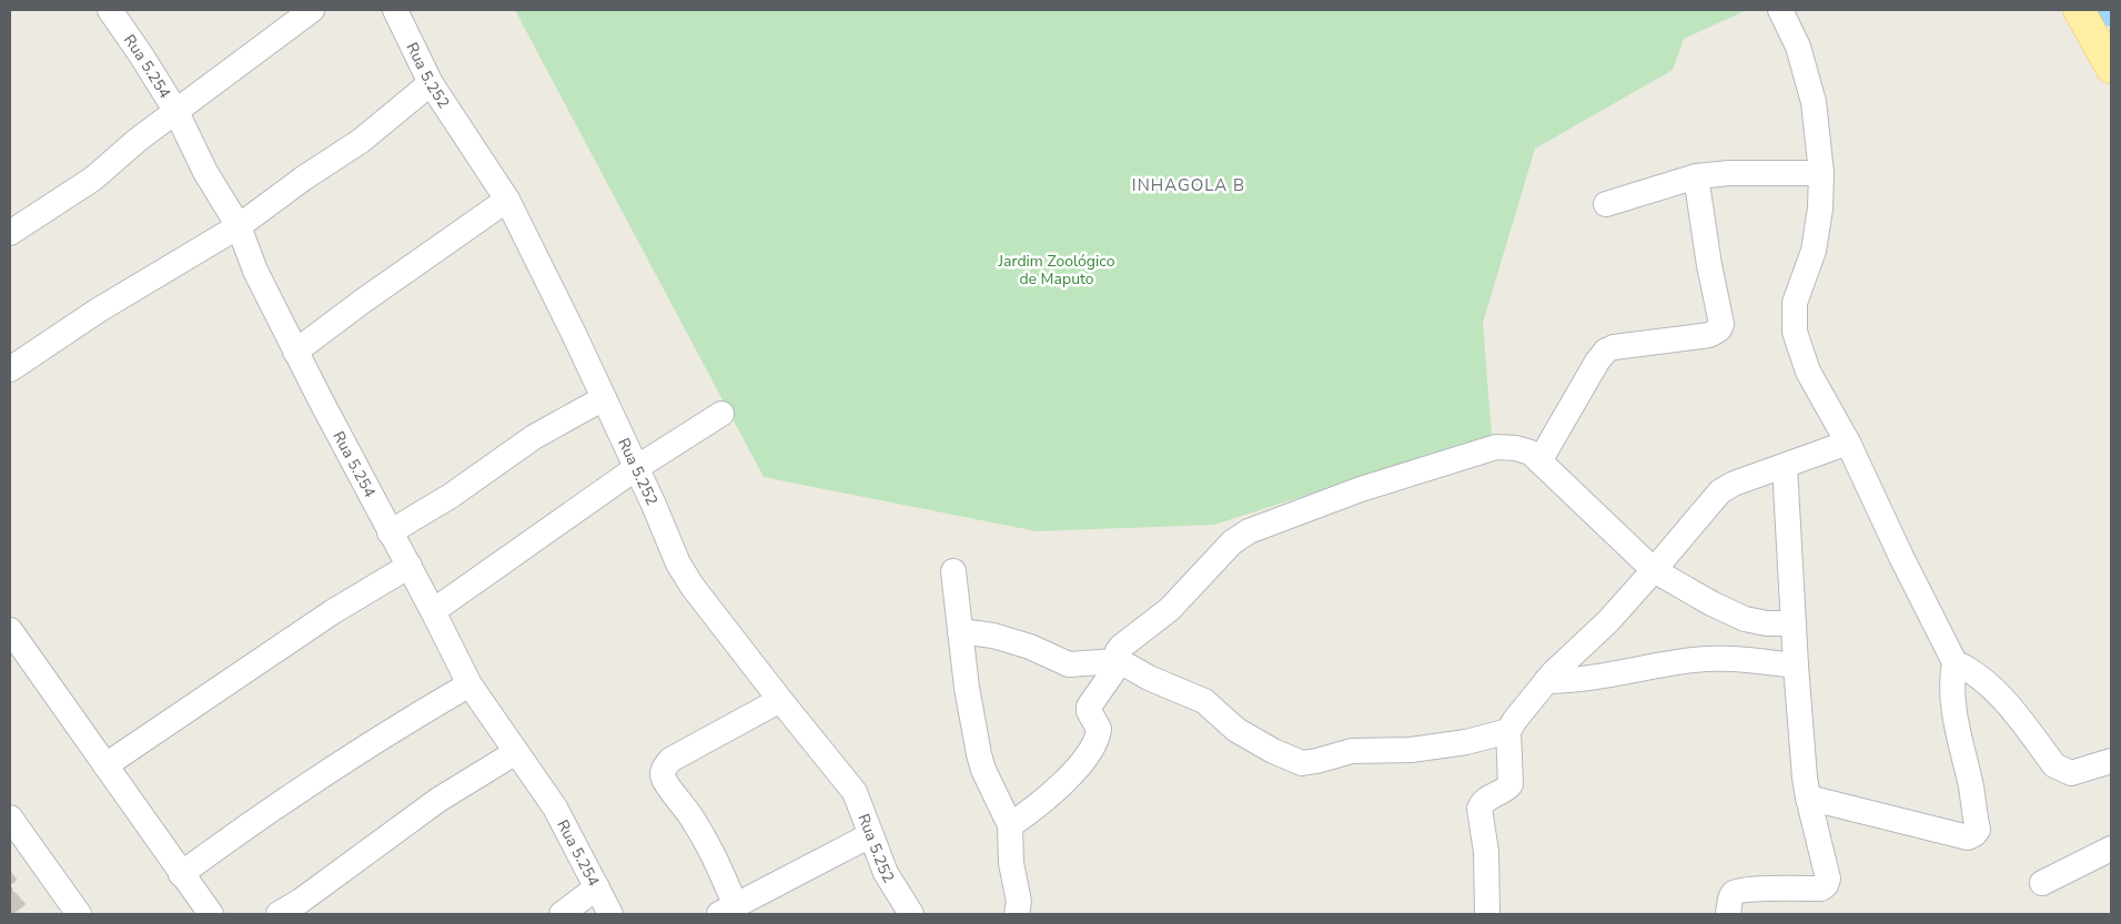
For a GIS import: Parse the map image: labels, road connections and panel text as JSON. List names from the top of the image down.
{
  "streets": {
    "street": ["Rua 5.254", "Rua 5.252"]
  },
  "districts": ["INHAGOLA B"],
  "parks": ["Jardim Zoológico de Maputo"]
}
